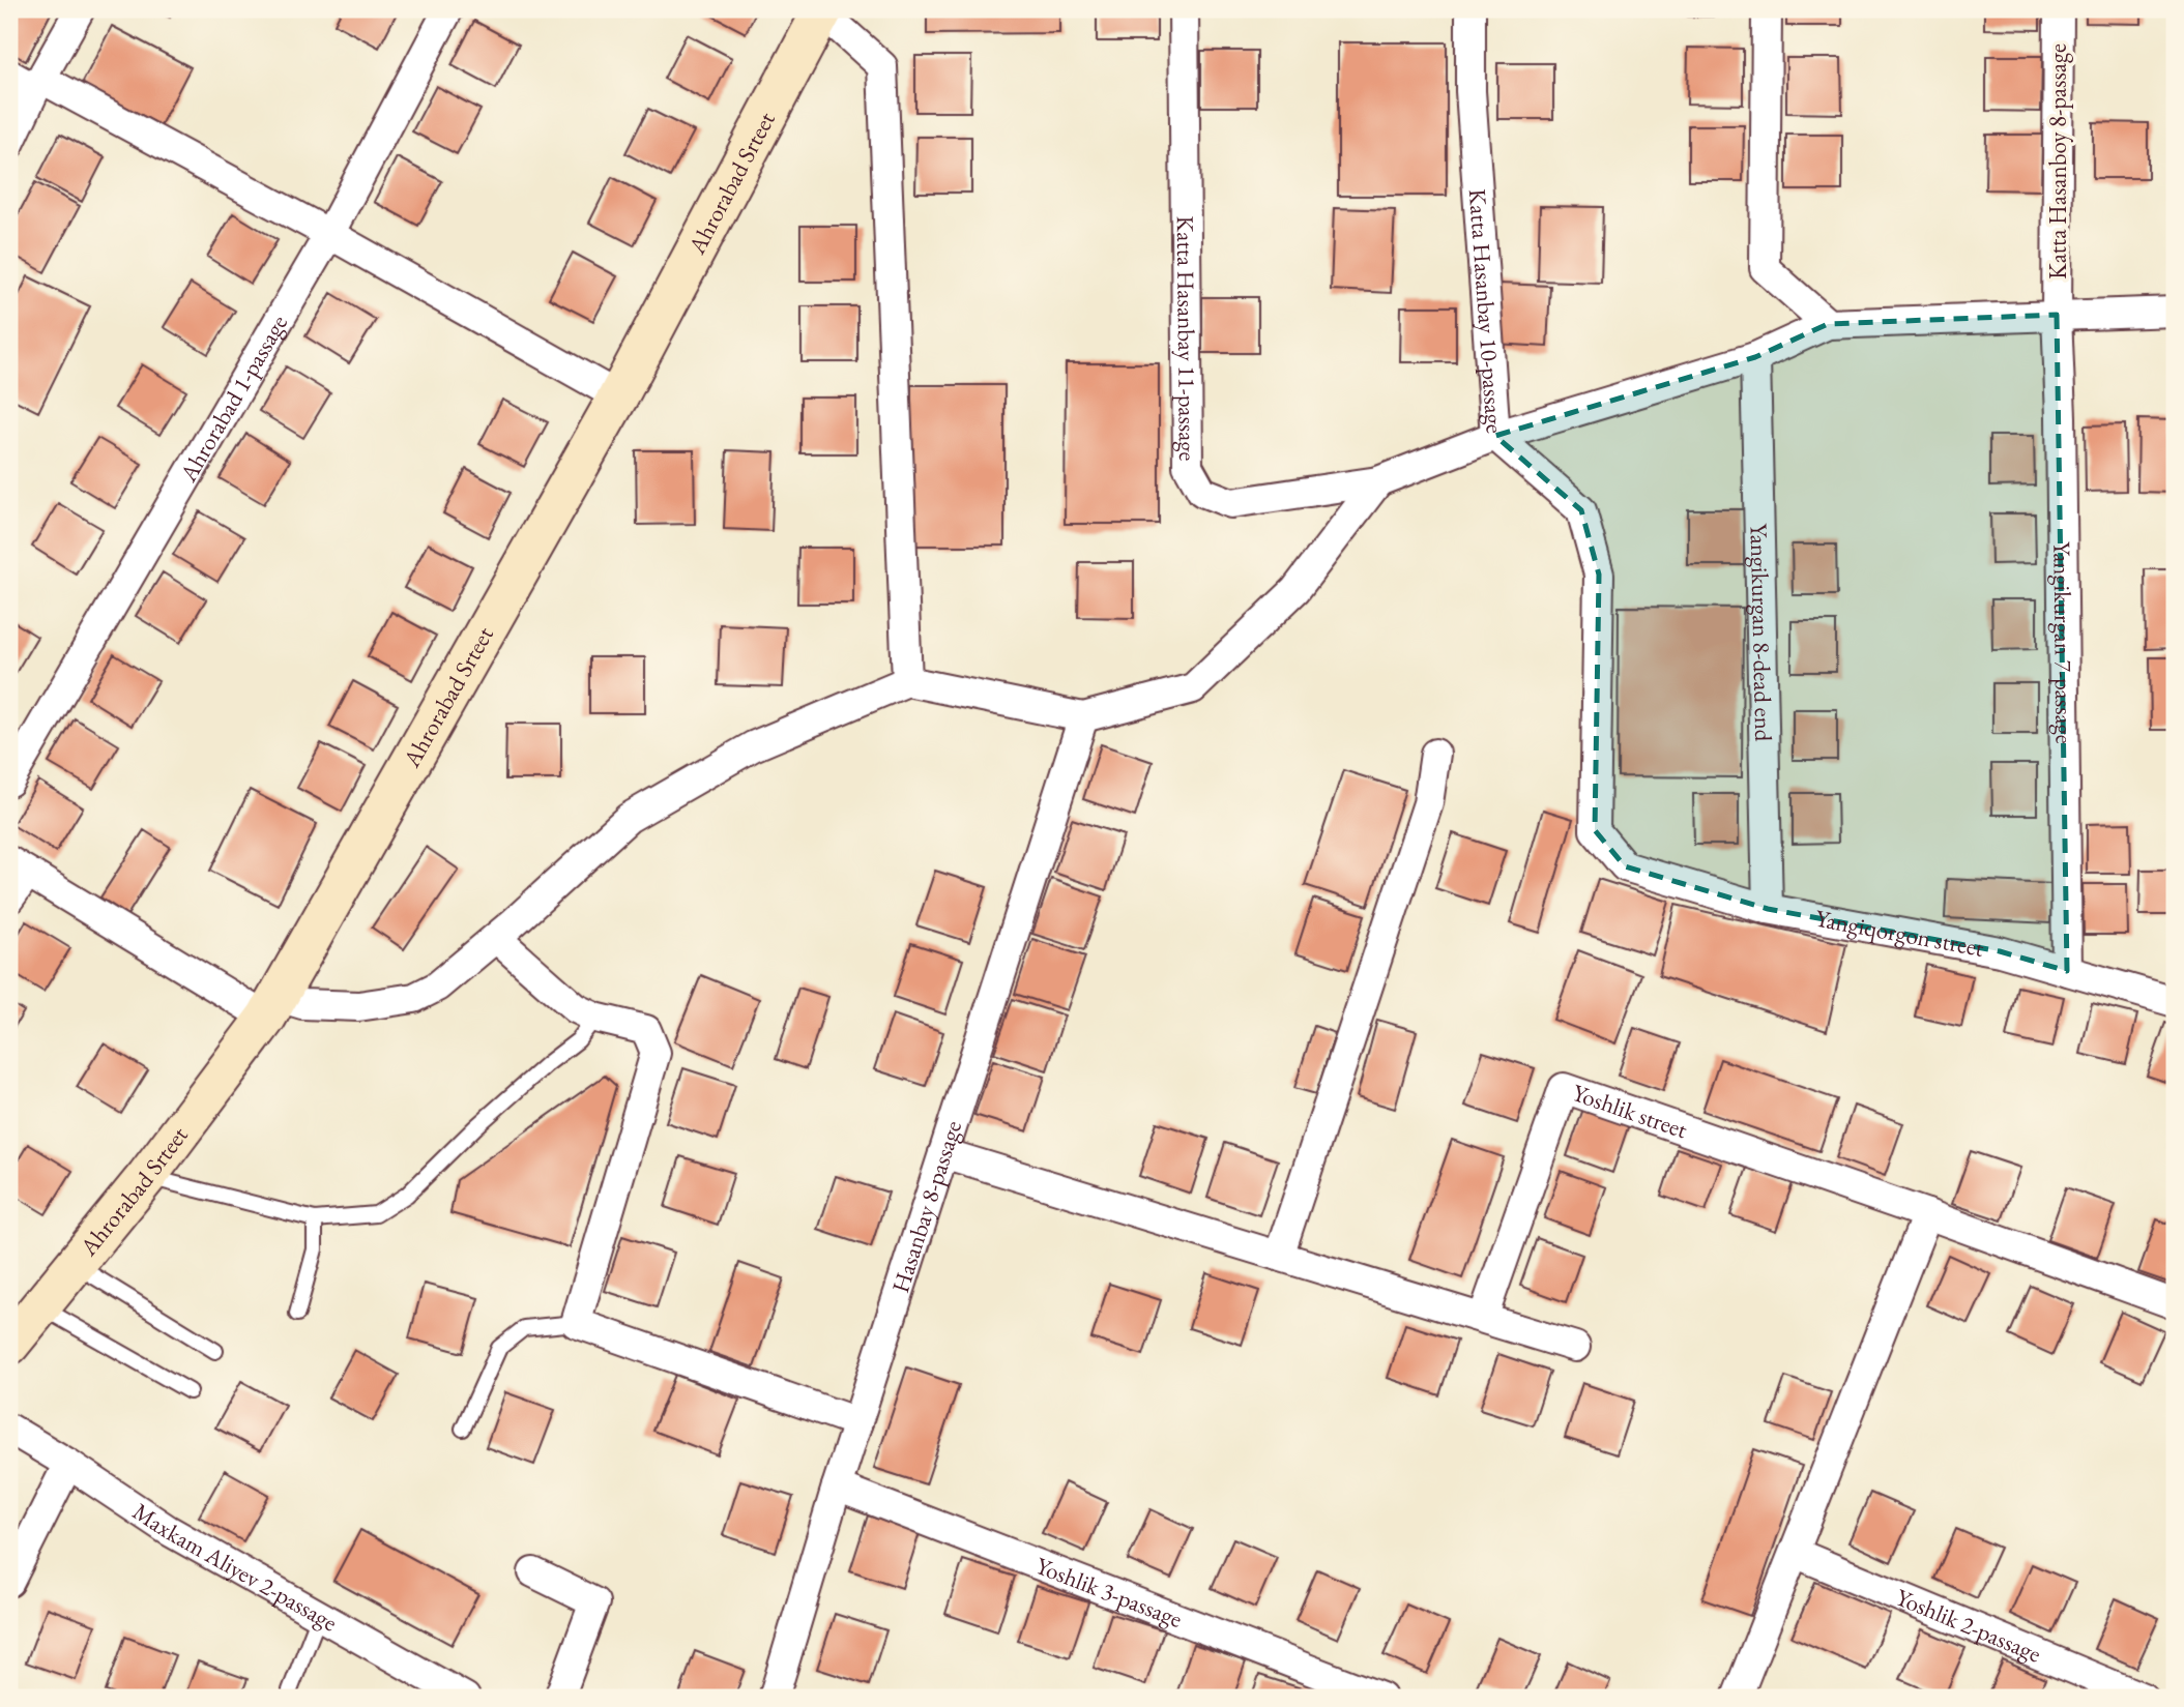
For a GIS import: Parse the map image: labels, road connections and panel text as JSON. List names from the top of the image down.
{
  "streets": {
    "street": [
      "Katta Hasanboy 8-passage",
      "Ahrorabad Srteet",
      "Katta Hasanbay 10-passage",
      "Katta Hasanbay 11-passage",
      "Ahrorabad 1-passage",
      "Yangikurgan 8-dead end",
      "Yangikurgan 7-passage",
      "Yangiqorgon street",
      "Yoshlik street",
      "Hasanbay 8-passage",
      "Maxkam Aliyev 2-passage",
      "Yoshlik 3-passage",
      "Yoshlik 2-passage"
    ]
  },
  "crossings": [
    ["Katta Hasanboy 8-passage", "Yangikurgan 7-passage"],
    ["Katta Hasanbay 10-passage", "Katta Hasanbay 11-passage"],
    ["Katta Hasanbay 10-passage", "Yangiqorgon street"],
    ["Katta Hasanbay 11-passage", "Yangikurgan 8-dead end"],
    ["Yangikurgan 8-dead end", "Yangiqorgon street"],
    ["Yangikurgan 7-passage", "Yangiqorgon street"],
    ["Hasanbay 8-passage", "Yoshlik 3-passage"]
  ]
}
